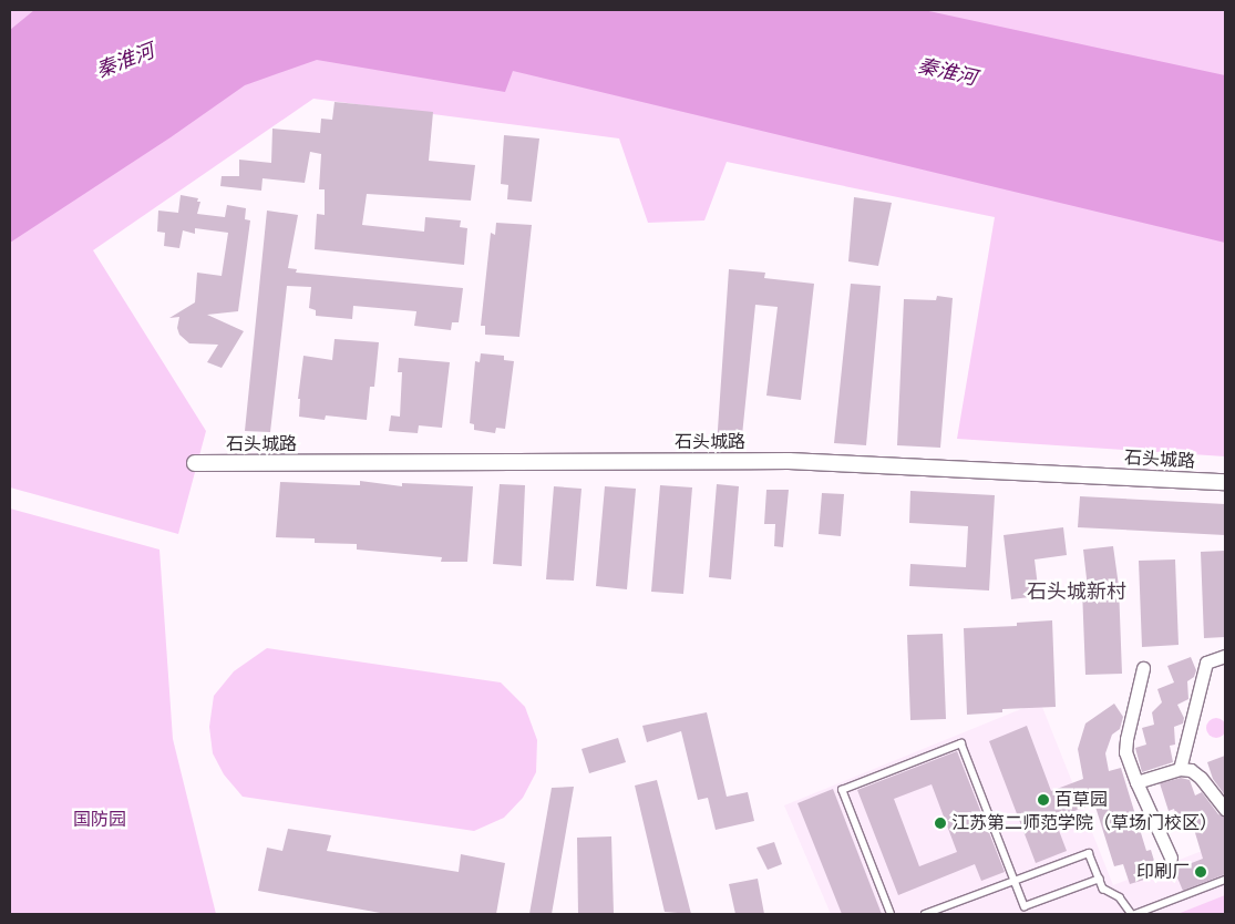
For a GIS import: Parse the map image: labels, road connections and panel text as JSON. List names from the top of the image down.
{
  "streets": {
    "street": ["石头城路"]
  },
  "districts": ["石头城新村"],
  "water": ["秦淮河"],
  "parks": ["国防园"],
  "places": ["百草园", "江苏第二师范学院（草场门校区）", "印刷厂"]
}
